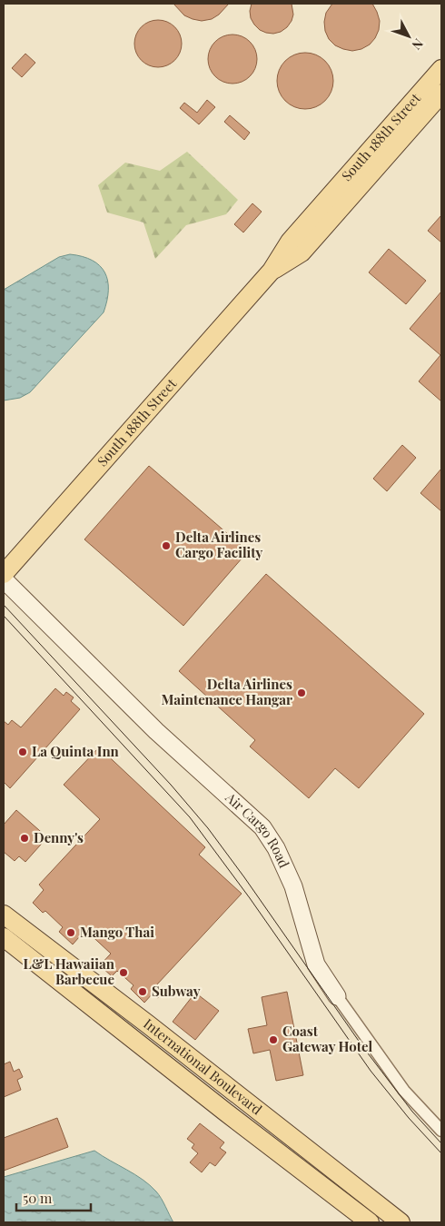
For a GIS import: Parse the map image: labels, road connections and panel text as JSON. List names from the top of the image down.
{
  "streets": {
    "main road": ["South 188th Street", "International Boulevard"],
    "street": ["Air Cargo Road"]
  },
  "places": [
    "Delta Airlines Cargo Facility",
    "Delta Airlines Maintenance Hangar",
    "La Quinta Inn",
    "Denny's",
    "Mango Thai",
    "L&L Hawaiian Barbecue",
    "Subway",
    "Coast Gateway Hotel"
  ],
  "scale_bar": "50 m",
  "north": "bottom right"
}
